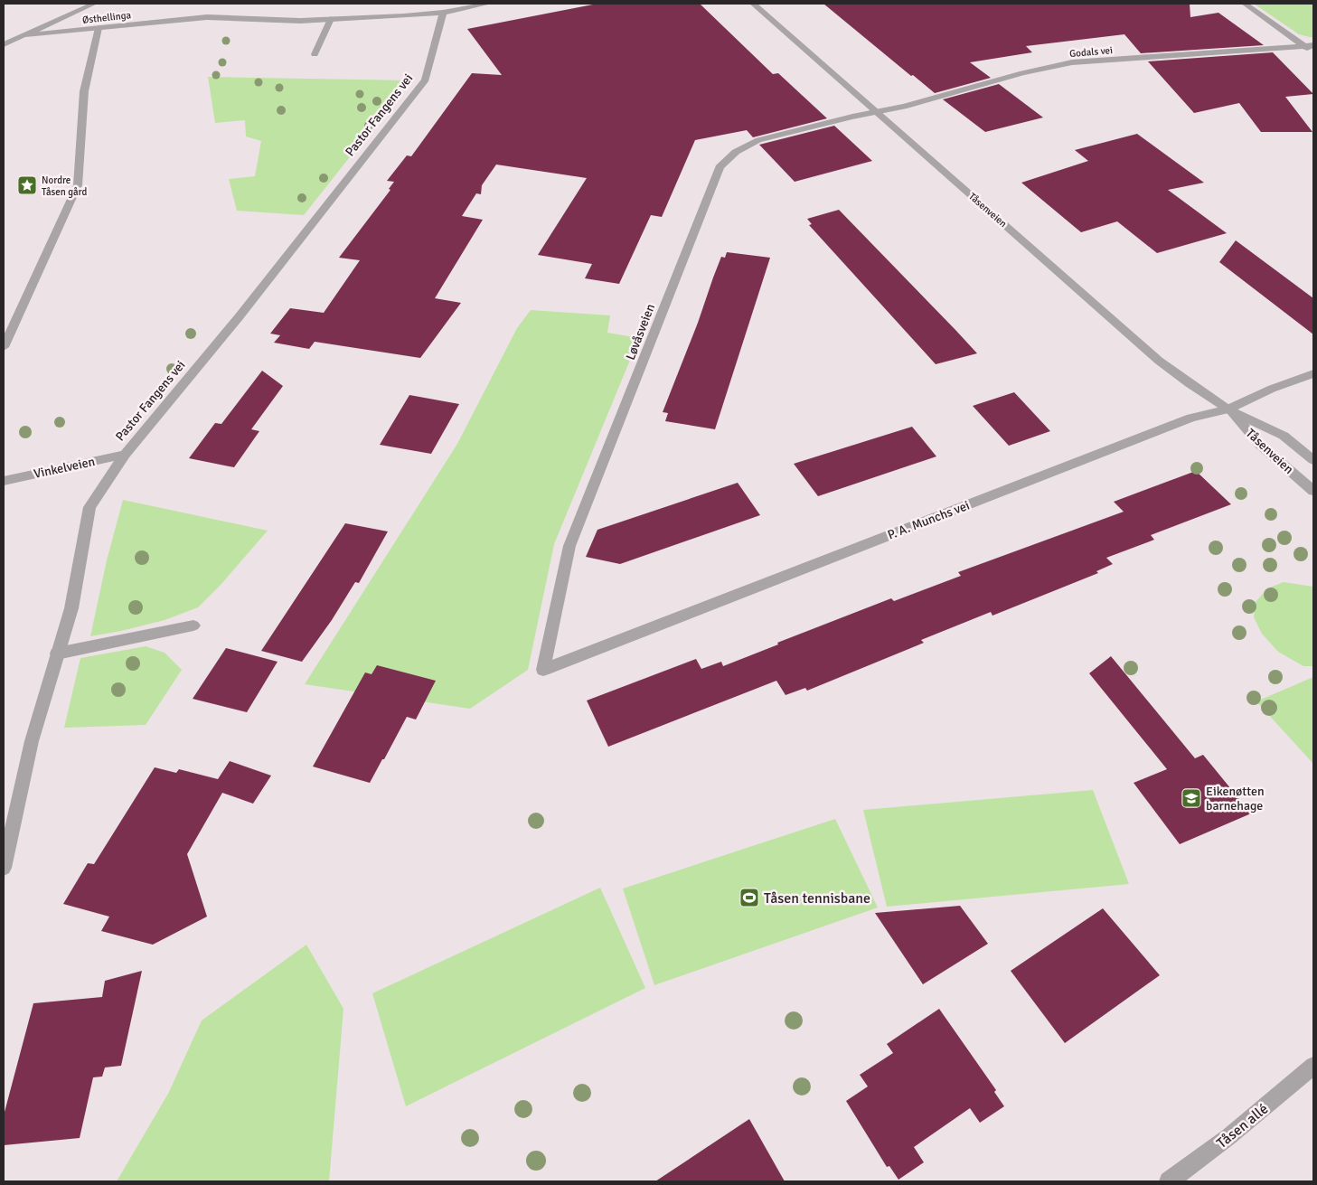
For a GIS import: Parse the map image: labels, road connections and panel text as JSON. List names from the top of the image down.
{
  "streets": {
    "street": [
      "Østhellinga",
      "Godals vei",
      "Pastor Fangens vei",
      "Tåsenveien",
      "Løvåsveien",
      "Vinkelveien",
      "P. A. Munchs vei",
      "Tåsen allé"
    ]
  },
  "crossings": [
    ["Østhellinga", "Pastor Fangens vei"],
    ["Godals vei", "Tåsenveien"],
    ["Godals vei", "Løvåsveien"],
    ["Pastor Fangens vei", "Vinkelveien"],
    ["Tåsenveien", "Løvåsveien"],
    ["Tåsenveien", "P. A. Munchs vei"],
    ["Løvåsveien", "P. A. Munchs vei"]
  ],
  "places": {
    "place": ["Nordre Tåsen gård"],
    "school or university": ["Eikenøtten barnehage"],
    "sports": ["Tåsen tennisbane"]
  }
}
